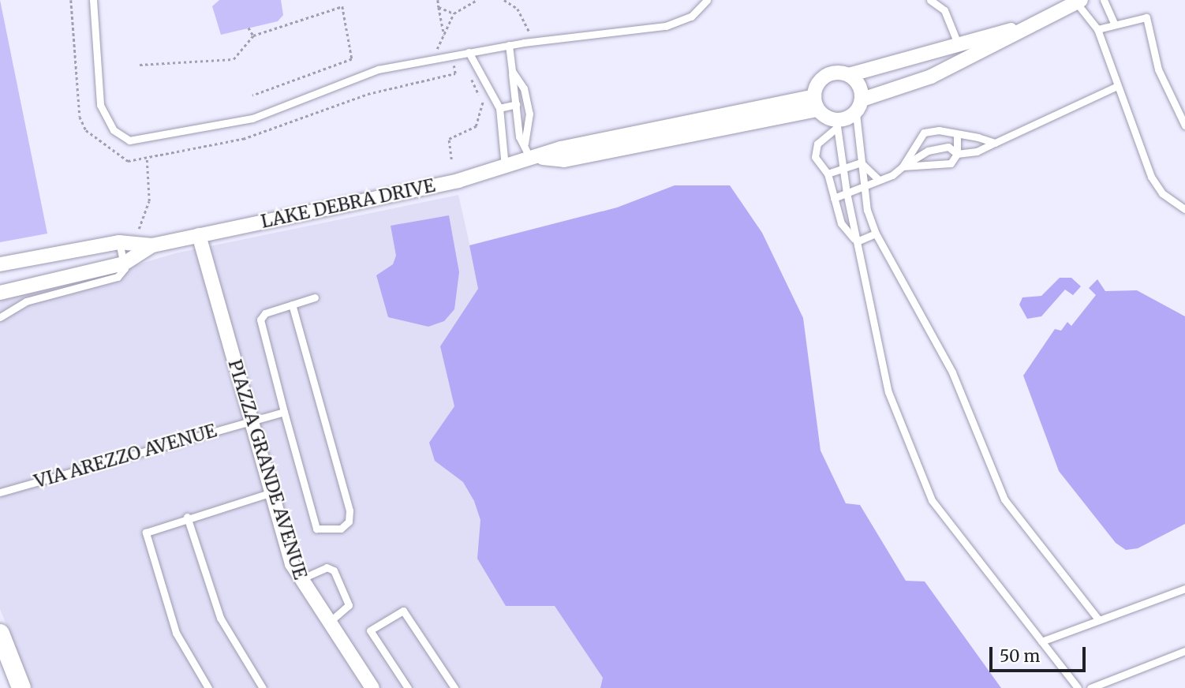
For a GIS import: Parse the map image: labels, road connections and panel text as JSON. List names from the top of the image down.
{
  "streets": {
    "street": ["LAKE DEBRA DRIVE", "PIAZZA GRANDE AVENUE"],
    "lane": ["VIA AREZZO AVENUE"]
  },
  "crossings": [
    ["LAKE DEBRA DRIVE", "PIAZZA GRANDE AVENUE"],
    ["VIA AREZZO AVENUE", "PIAZZA GRANDE AVENUE"]
  ],
  "scale_bar": "50 m"
}
